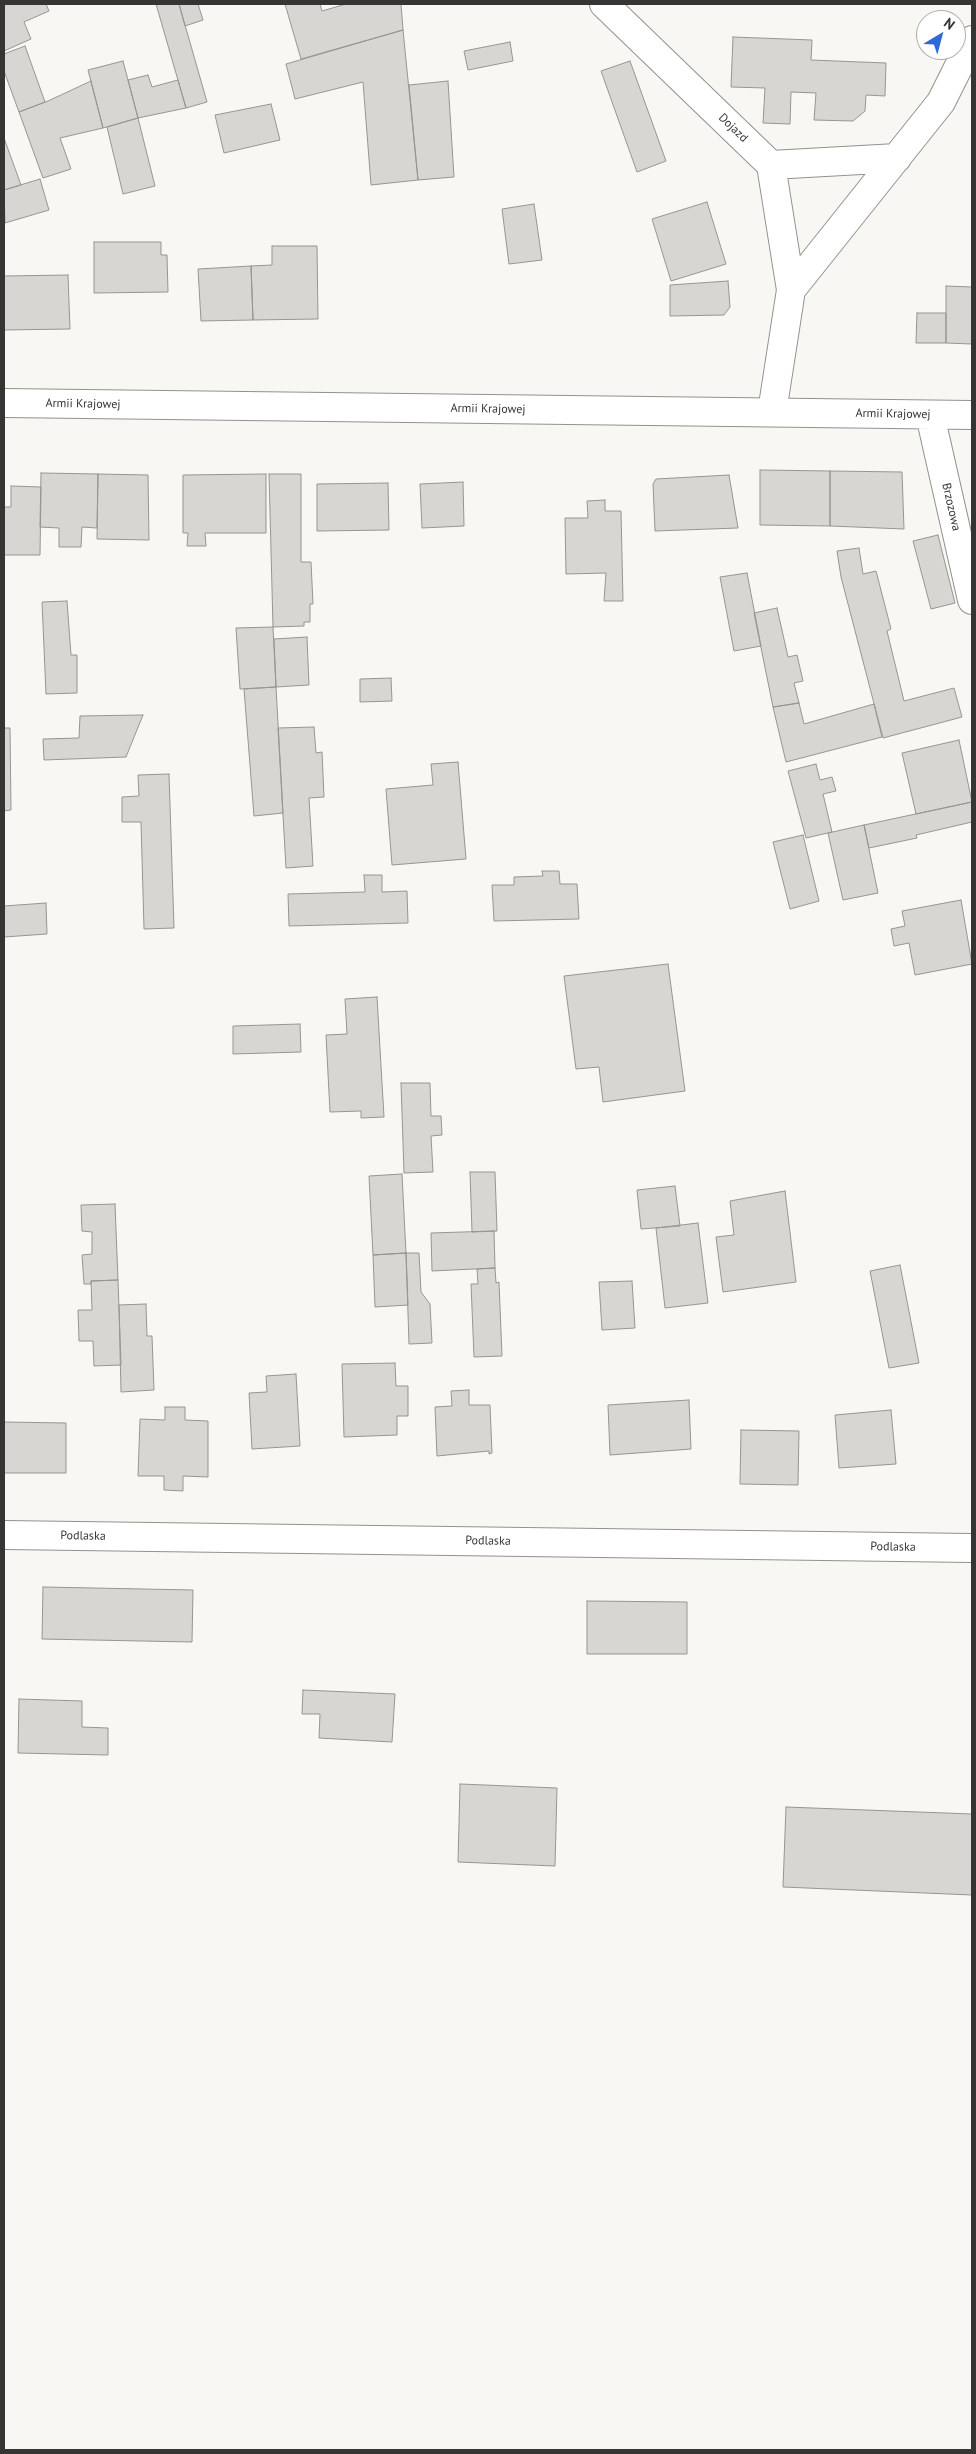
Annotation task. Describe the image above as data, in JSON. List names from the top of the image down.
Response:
{
  "streets": {
    "street": [
      "Dojazd",
      "Armii Krajowej",
      "Brzozowa",
      "Podlaska"
    ]
  },
  "crossings": [
    ["Armii Krajowej", "Brzozowa"]
  ],
  "north": "top right"
}
